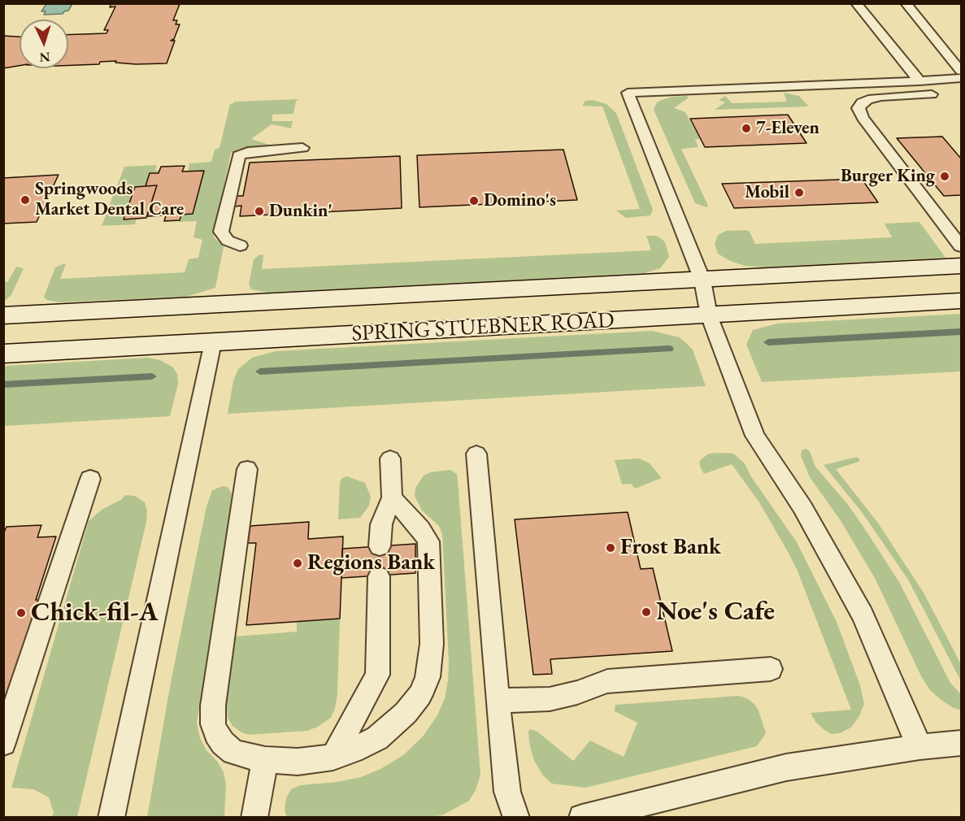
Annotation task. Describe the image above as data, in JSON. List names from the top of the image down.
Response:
{
  "streets": {
    "main road": ["SPRING STUEBNER ROAD"]
  },
  "places": [
    "7-Eleven",
    "Burger King",
    "Mobil",
    "Springwoods Market Dental Care",
    "Domino's",
    "Dunkin'",
    "Frost Bank",
    "Regions Bank",
    "Noe's Cafe",
    "Chick-fil-A"
  ],
  "north": "bottom"
}
